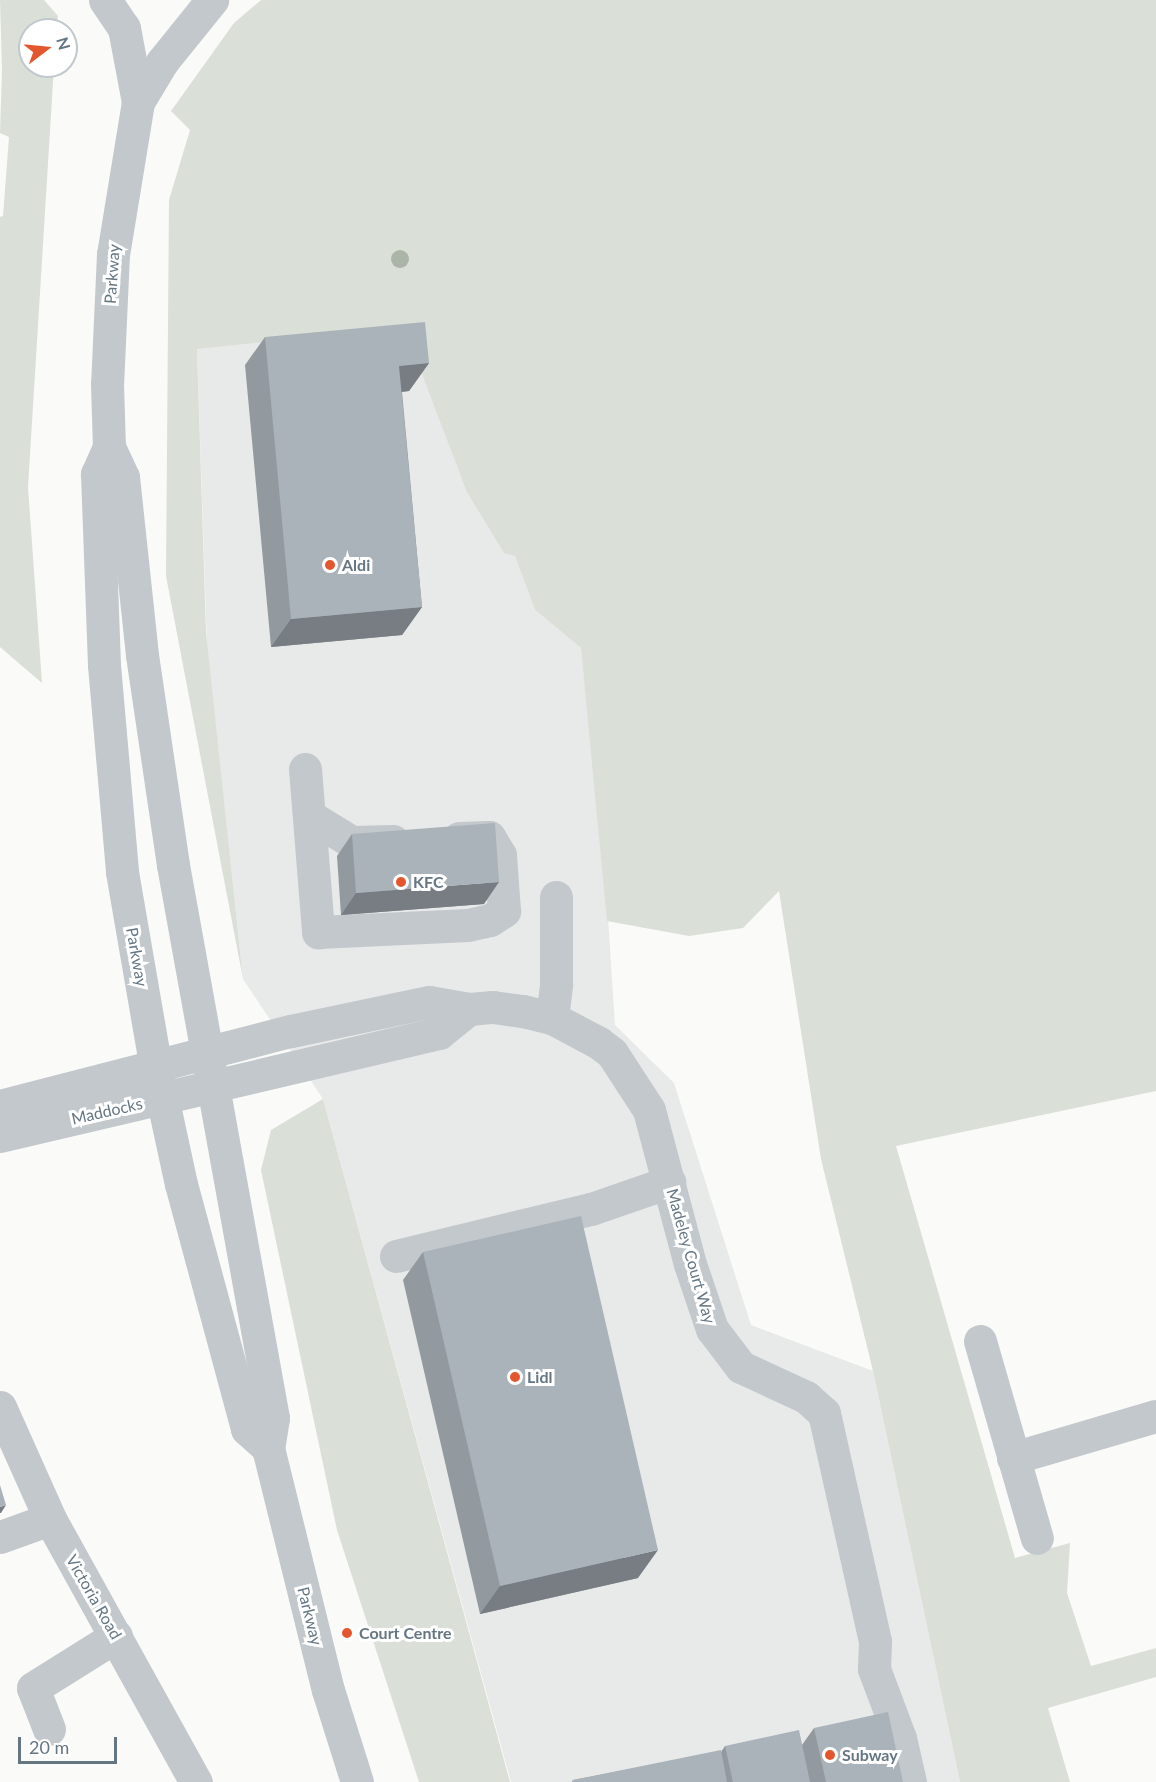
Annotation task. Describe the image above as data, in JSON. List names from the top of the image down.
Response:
{
  "streets": {
    "street": [
      "Parkway",
      "Maddocks",
      "Madeley Court Way",
      "Victoria Road"
    ]
  },
  "crossings": [
    ["Parkway", "Maddocks"],
    ["Parkway", "Madeley Court Way"],
    ["Maddocks", "Madeley Court Way"]
  ],
  "places": [
    "Aldi",
    "KFC",
    "Lidl",
    "Court Centre",
    "Subway"
  ],
  "scale_bar": "20 m",
  "north": "right"
}
